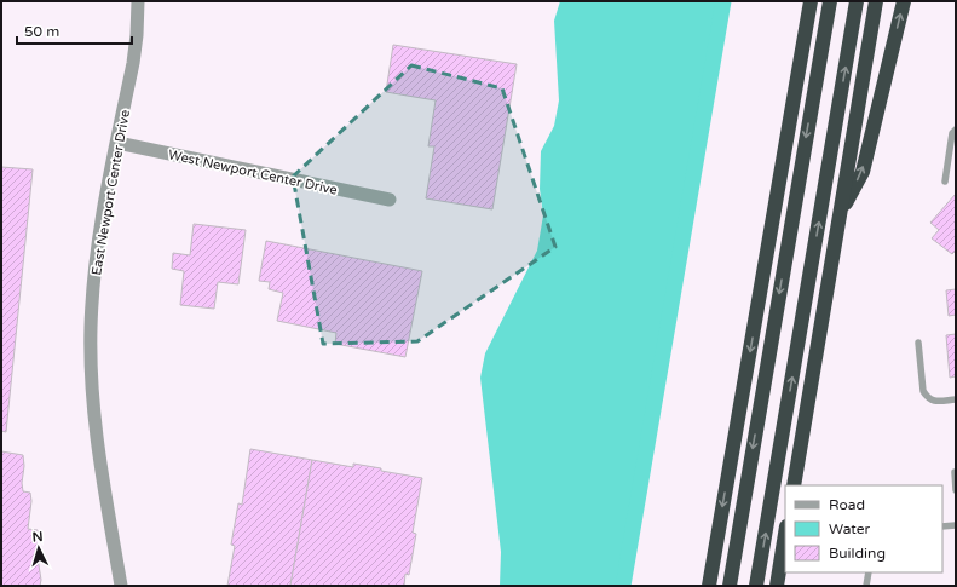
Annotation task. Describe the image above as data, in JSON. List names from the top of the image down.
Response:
{
  "streets": {
    "street": ["West Newport Center Drive", "East Newport Center Drive"]
  },
  "crossings": [
    ["West Newport Center Drive", "East Newport Center Drive"]
  ],
  "legend": ["Road", "Water", "Building"],
  "scale_bar": "50 m",
  "north": "top"
}
